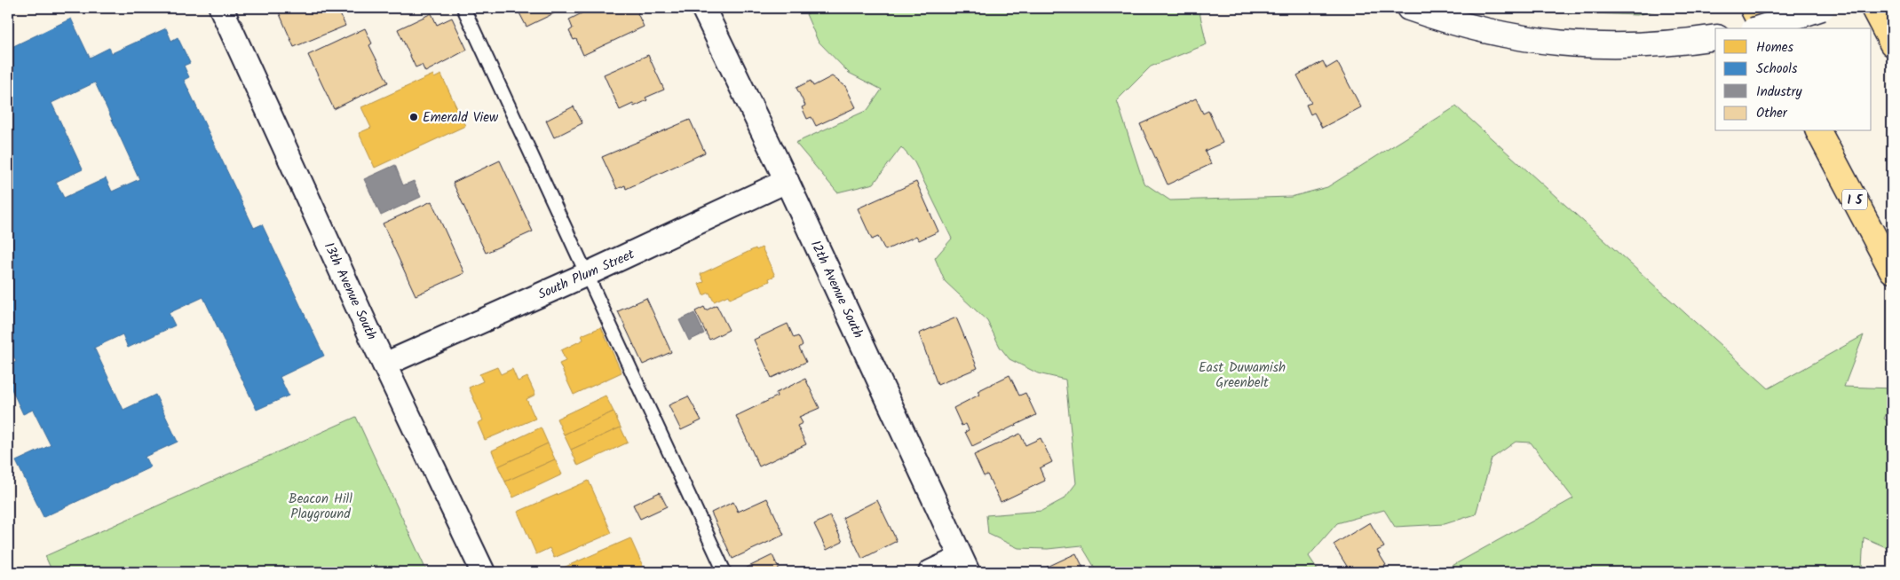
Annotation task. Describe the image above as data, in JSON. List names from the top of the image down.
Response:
{
  "streets": {
    "highway": ["I 5"],
    "street": ["South Plum Street", "12th Avenue South", "13th Avenue South"]
  },
  "crossings": [
    ["South Plum Street", "12th Avenue South"],
    ["South Plum Street", "13th Avenue South"]
  ],
  "parks": ["East Duwamish Greenbelt", "Beacon Hill Playground"],
  "places": ["Emerald View"],
  "legend": [
    "Homes",
    "Schools",
    "Industry",
    "Other"
  ]
}
